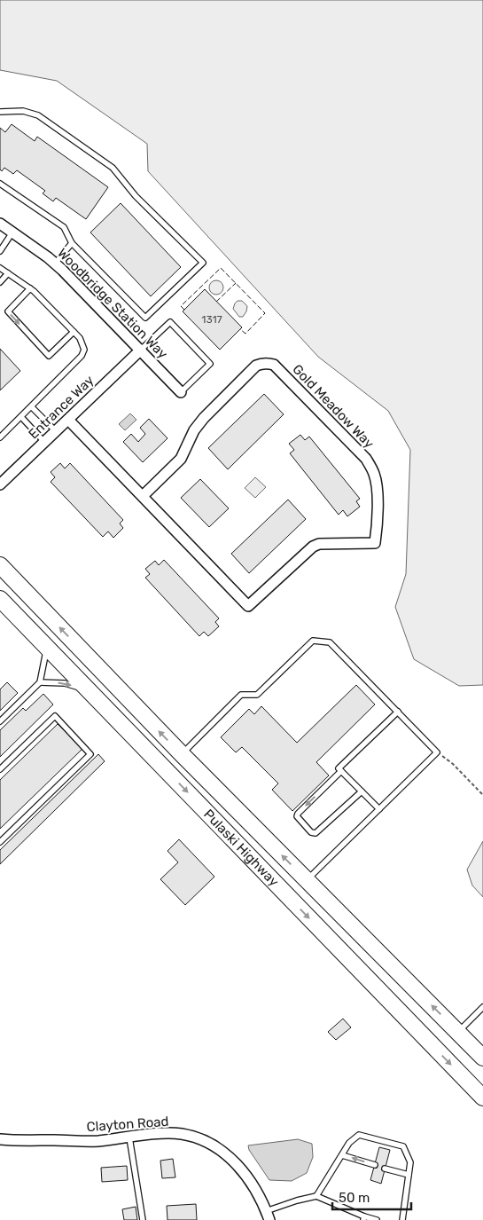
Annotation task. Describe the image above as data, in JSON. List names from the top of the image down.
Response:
{
  "streets": {
    "highway": ["Pulaski Highway"],
    "street": [
      "Woodbridge Station Way",
      "Gold Meadow Way",
      "Entrance Way",
      "Clayton Road"
    ]
  },
  "crossings": [
    ["Woodbridge Station Way", "Entrance Way"],
    ["Gold Meadow Way", "Entrance Way"]
  ],
  "house_numbers": ["1317"],
  "scale_bar": "50 m"
}
